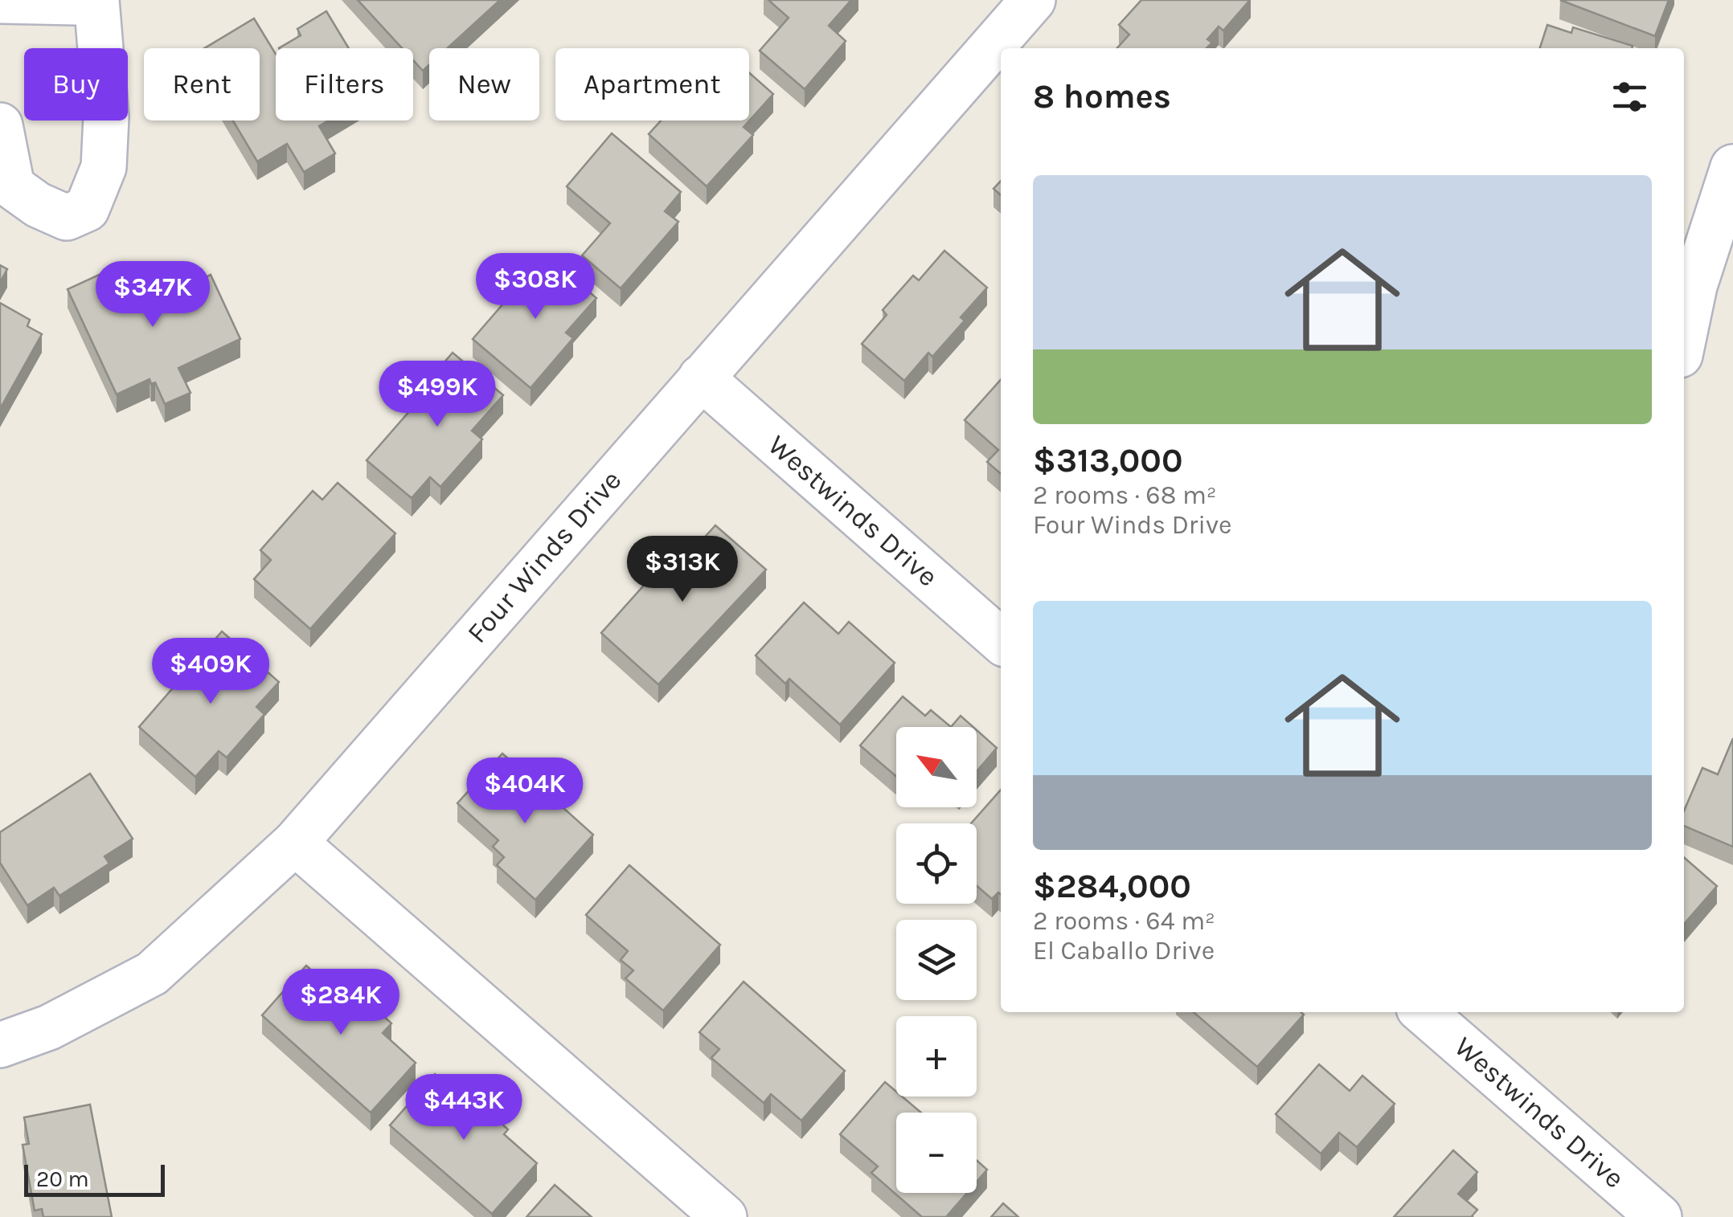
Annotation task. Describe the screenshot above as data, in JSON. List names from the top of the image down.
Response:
{
  "streets": {
    "street": ["Westwinds Drive", "Four Winds Drive"]
  },
  "crossings": [
    ["Westwinds Drive", "Four Winds Drive"]
  ],
  "scale_bar": "20 m",
  "north": "top left",
  "page": {
    "chip": [
      "Buy",
      "Rent",
      "Filters",
      "New",
      "Apartment"
    ],
    "heading": "8 homes",
    "list": [
      {
        "name": "$313,000",
        "note": "2 rooms · 68 m² · Four Winds Drive"
      },
      {
        "name": "$284,000",
        "note": "2 rooms · 64 m² · El Caballo Drive"
      }
    ],
    "price": [
      "$308K",
      "$347K",
      "$499K",
      "$313K",
      "$409K",
      "$404K",
      "$284K",
      "$443K"
    ],
    "map_buttons": ["+", "−"],
    "scale": "20 m"
  }
}
